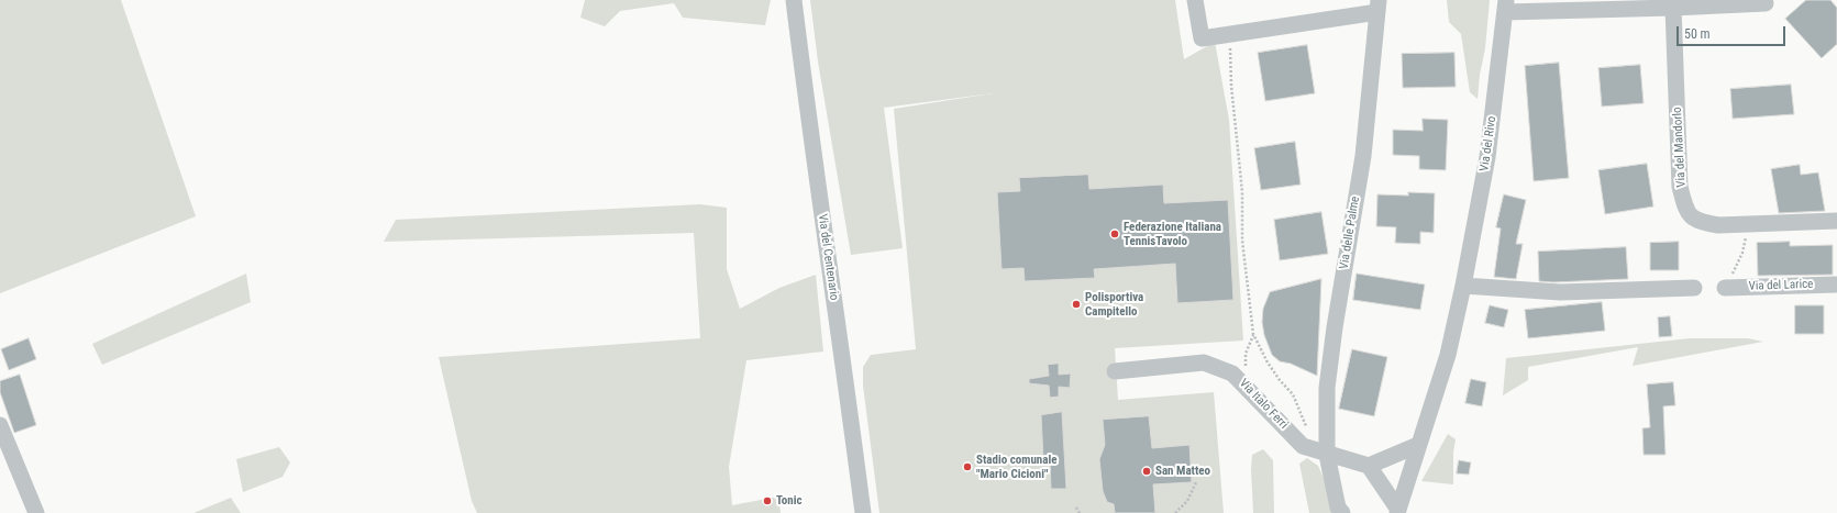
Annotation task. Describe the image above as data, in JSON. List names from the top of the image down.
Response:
{
  "streets": {
    "street": [
      "Via del Rivo",
      "Via del Mandorlo",
      "Via delle Palme",
      "Via del Centenario",
      "Via del Larice",
      "Via Italo Ferri"
    ]
  },
  "crossings": [
    ["Via delle Palme", "Via Italo Ferri"]
  ],
  "places": [
    "Federazione Italiana TennisTavolo",
    "Polisportiva Campitello",
    "Stadio comunale \"Mario Cicioni\"",
    "San Matteo",
    "Tonic"
  ],
  "scale_bar": "50 m"
}
